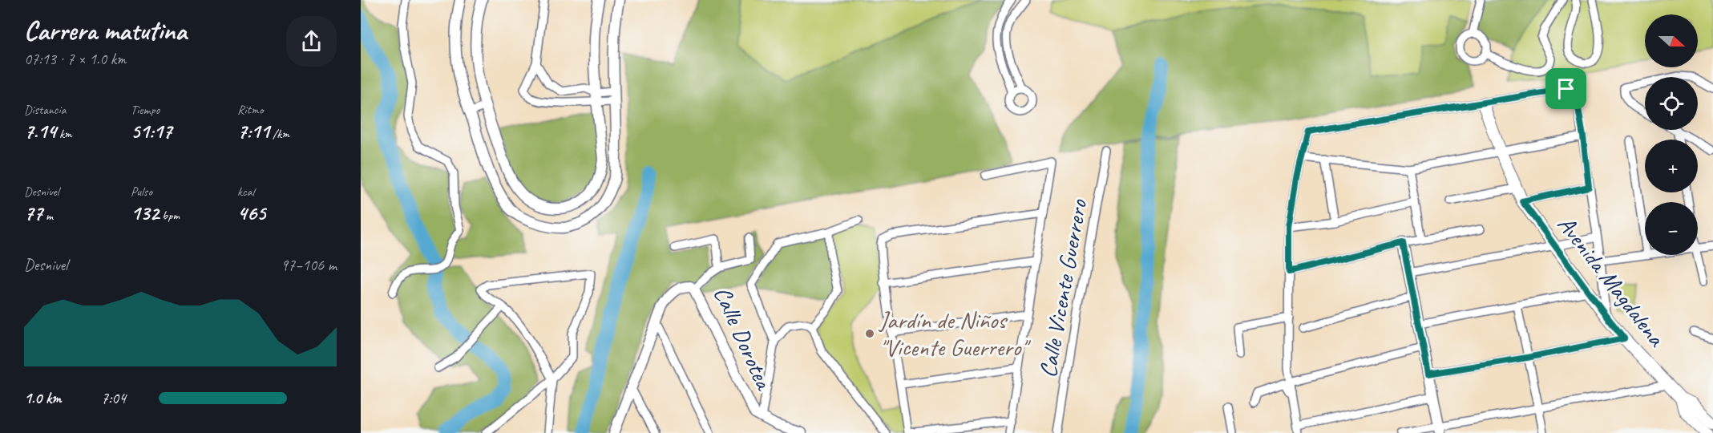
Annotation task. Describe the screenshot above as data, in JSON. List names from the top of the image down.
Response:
{
  "streets": {
    "main road": ["Avenida Magdalena"],
    "street": ["Calle Vicente Guerrero", "Calle Dorotea"]
  },
  "places": ["Jardín de Niños \"Vicente Guerrero\""],
  "north": "right",
  "page": {
    "heading": ["Carrera matutina", "07:13 · 7 × 1.0 km"],
    "map_buttons": ["+", "−"],
    "stats": [
      ["Distancia", "7.14 km"],
      ["Tiempo", "51:17"],
      ["Ritmo", "7:11 /km"],
      ["Desnivel", "77 m"],
      ["Pulso", "132 bpm"],
      ["kcal", "465"]
    ],
    "chart": ["Desnivel", "97–106 m"],
    "list": [
      {
        "name": "1.0 km",
        "note": "7:04"
      }
    ]
  }
}
